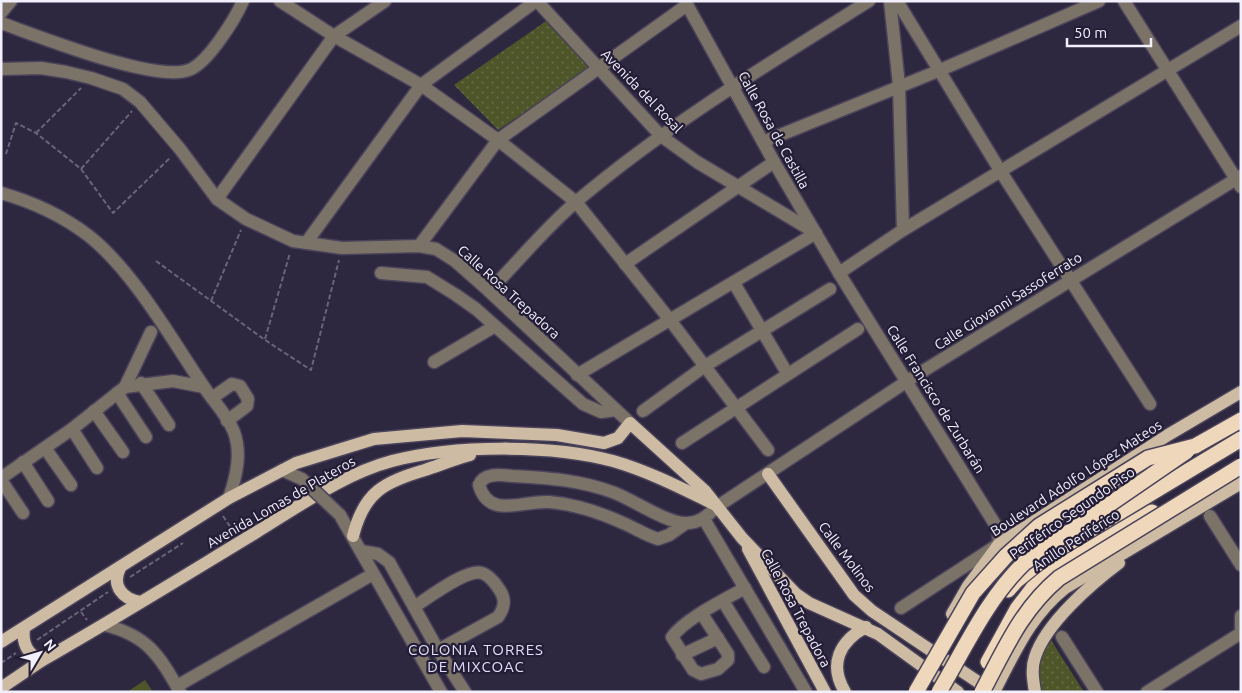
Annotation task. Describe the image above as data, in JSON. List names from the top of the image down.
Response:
{
  "streets": {
    "highway": ["Periférico Segundo Piso", "Anillo Periférico"],
    "main road": [
      "Calle Rosa Trepadora",
      "Boulevard Adolfo López Mateos",
      "Avenida Lomas de Plateros",
      "Calle Molinos"
    ],
    "street": [
      "Avenida del Rosal",
      "Calle Rosa de Castilla",
      "Calle Giovanni Sassoferrato",
      "Calle Francisco de Zurbarán"
    ]
  },
  "crossings": [
    ["Avenida del Rosal", "Calle Rosa de Castilla"],
    ["Calle Rosa de Castilla", "Calle Francisco de Zurbarán"],
    ["Calle Rosa Trepadora", "Calle Giovanni Sassoferrato"],
    ["Calle Rosa Trepadora", "Avenida Lomas de Plateros"],
    ["Calle Giovanni Sassoferrato", "Calle Francisco de Zurbarán"],
    ["Calle Giovanni Sassoferrato", "Avenida Lomas de Plateros"],
    ["Calle Giovanni Sassoferrato", "Calle Molinos"],
    ["Calle Francisco de Zurbarán", "Boulevard Adolfo López Mateos"]
  ],
  "districts": ["COLONIA TORRES DE MIXCOAC"],
  "scale_bar": "50 m",
  "north": "top right"
}
